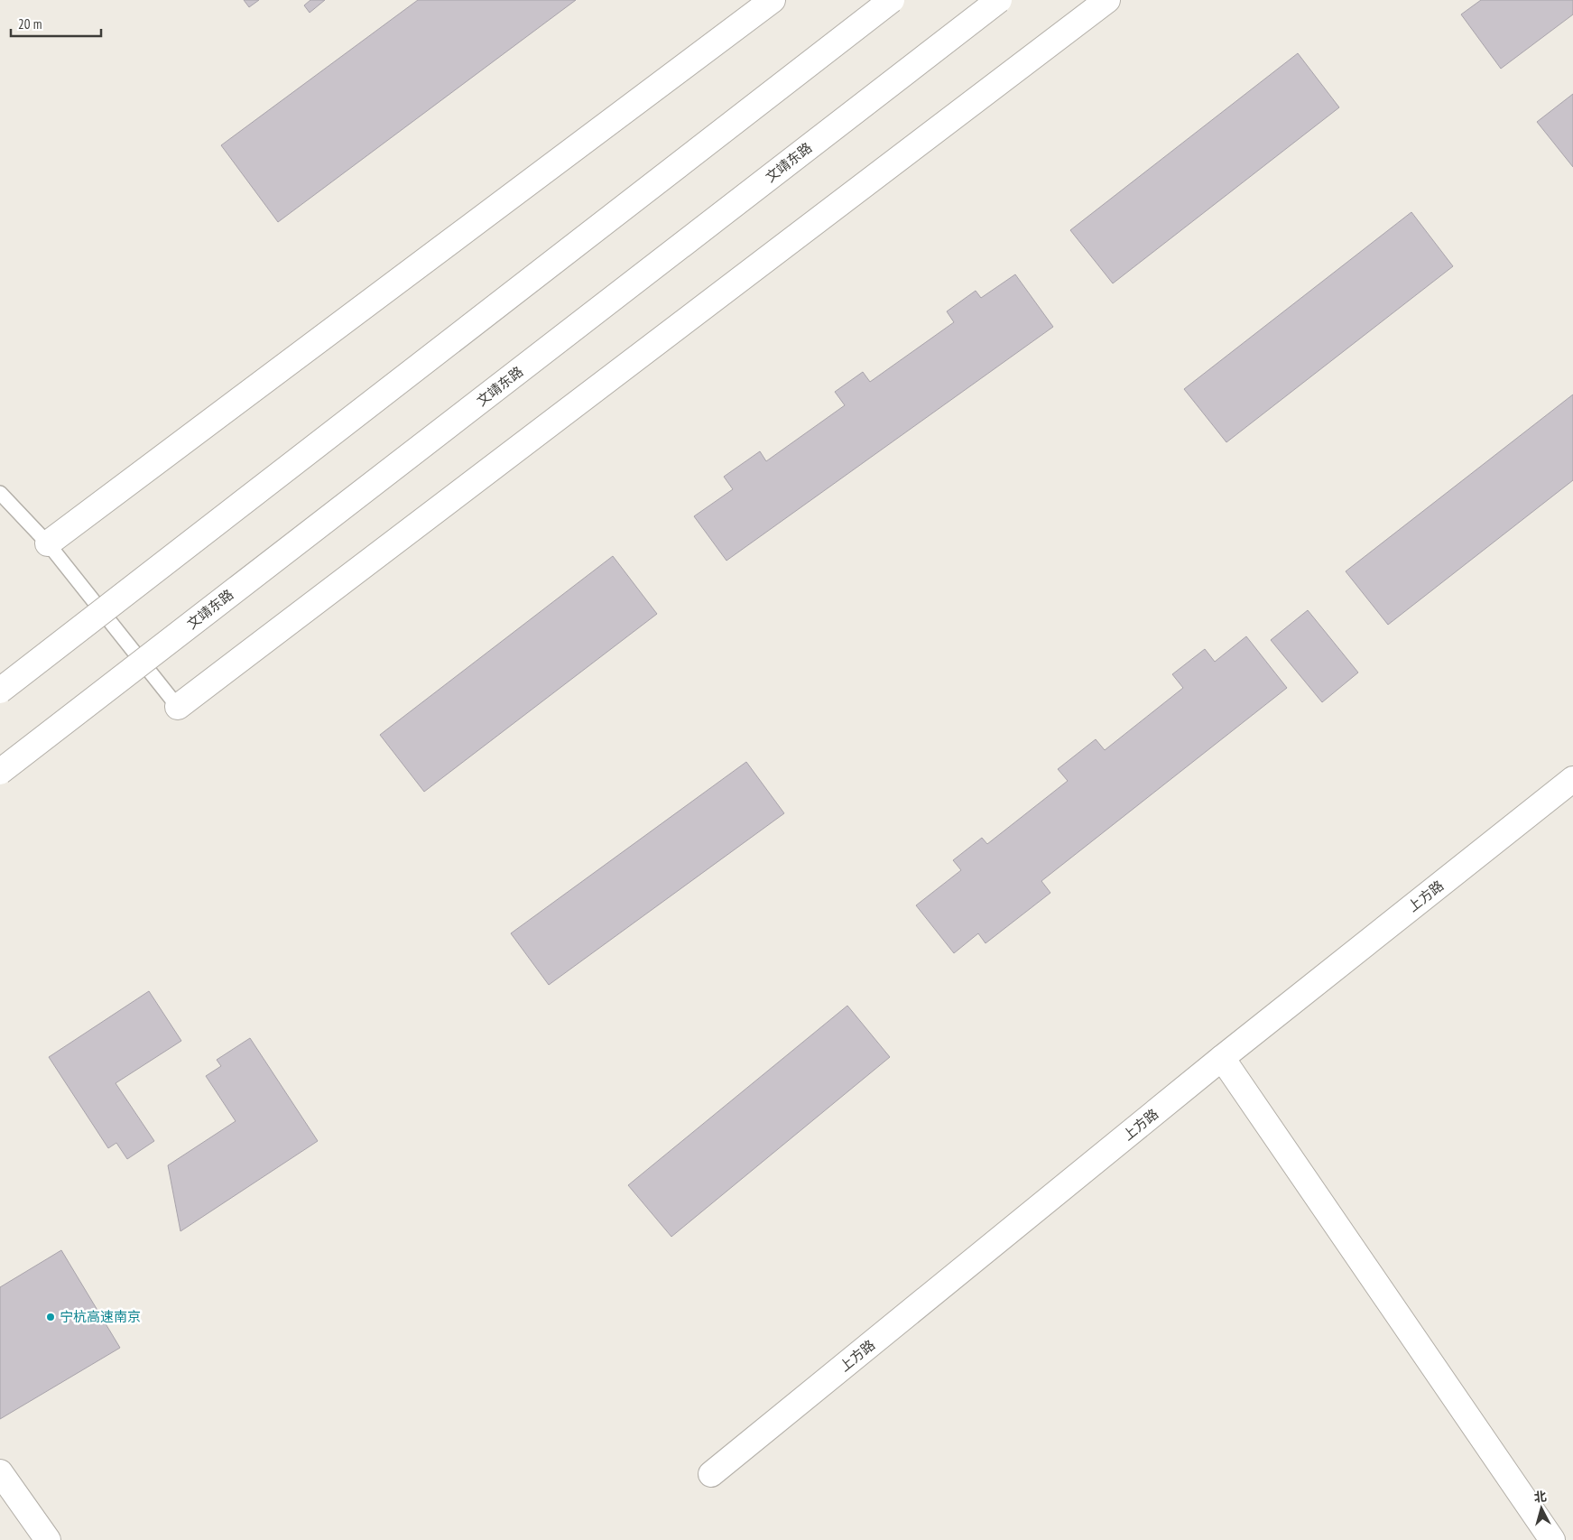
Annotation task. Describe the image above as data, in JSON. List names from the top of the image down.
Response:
{
  "streets": {
    "main road": ["文靖东路", "上方路"]
  },
  "places": ["宁杭高速南京"],
  "scale_bar": "20 m",
  "north": "top"
}
